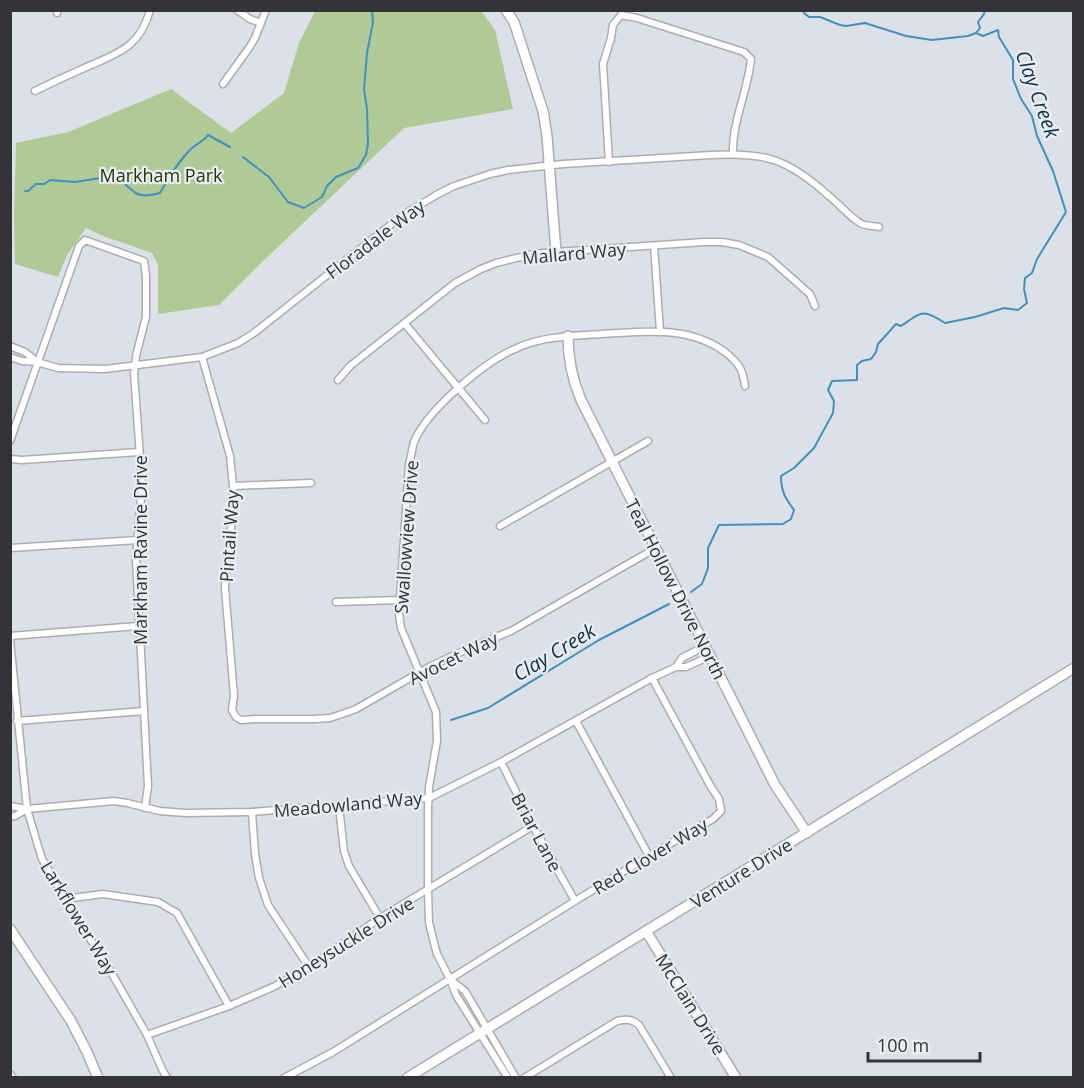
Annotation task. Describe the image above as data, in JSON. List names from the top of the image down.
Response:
{
  "streets": {
    "street": [
      "Floradale Way",
      "Mallard Way",
      "Pintail Way",
      "Swallowview Drive",
      "Markham Ravine Drive",
      "Teal Hollow Drive North",
      "Avocet Way",
      "Meadowland Way",
      "Briar Lane",
      "Red Clover Way",
      "Venture Drive",
      "Larkflower Way",
      "Honeysuckle Drive",
      "McClain Drive"
    ]
  },
  "crossings": [
    ["Floradale Way", "Pintail Way"],
    ["Floradale Way", "Markham Ravine Drive"],
    ["Pintail Way", "Avocet Way"],
    ["Swallowview Drive", "Teal Hollow Drive North"],
    ["Swallowview Drive", "Avocet Way"],
    ["Swallowview Drive", "Meadowland Way"],
    ["Swallowview Drive", "Red Clover Way"],
    ["Swallowview Drive", "Venture Drive"],
    ["Swallowview Drive", "Honeysuckle Drive"],
    ["Markham Ravine Drive", "Meadowland Way"],
    ["Teal Hollow Drive North", "Avocet Way"],
    ["Teal Hollow Drive North", "Meadowland Way"],
    ["Teal Hollow Drive North", "Venture Drive"],
    ["Meadowland Way", "Briar Lane"],
    ["Meadowland Way", "Red Clover Way"],
    ["Meadowland Way", "Larkflower Way"],
    ["Briar Lane", "Red Clover Way"],
    ["Briar Lane", "Honeysuckle Drive"],
    ["Venture Drive", "McClain Drive"],
    ["Larkflower Way", "Honeysuckle Drive"]
  ],
  "water": ["Clay Creek"],
  "parks": ["Markham Park"],
  "scale_bar": "100 m"
}
